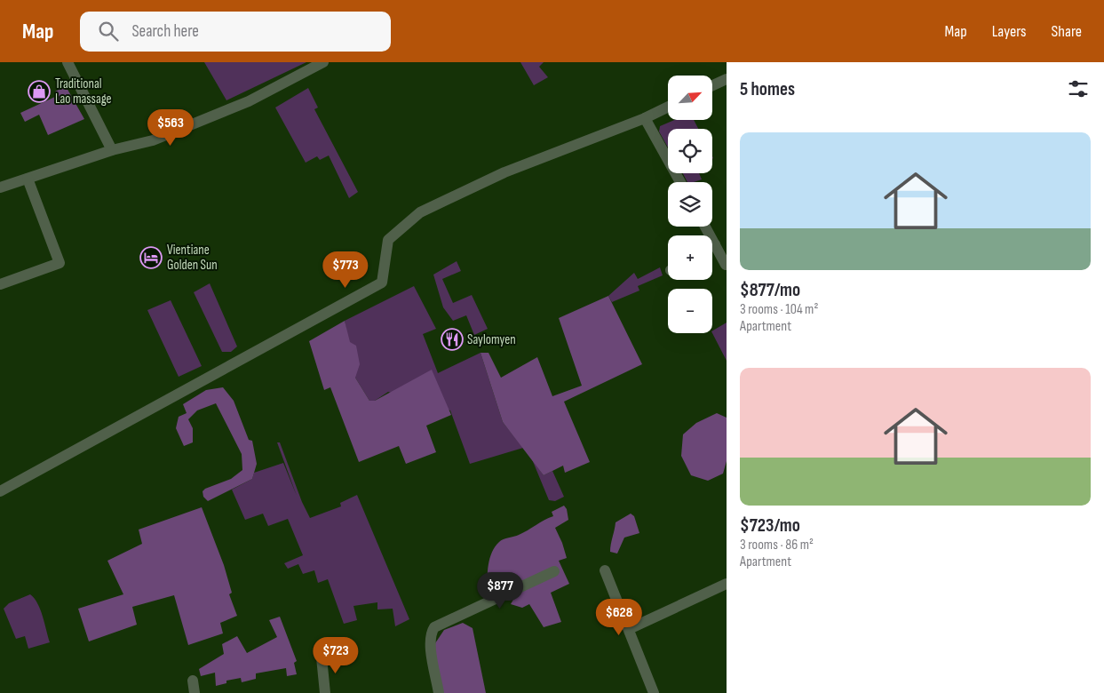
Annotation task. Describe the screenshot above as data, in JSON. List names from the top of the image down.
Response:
{
  "places": {
    "shop": ["Traditional Lao massage"],
    "hotel": ["Vientiane Golden Sun"],
    "restaurant": ["Saylomyen"]
  },
  "north": "top right",
  "page": {
    "header": "Map",
    "search": "Search here",
    "nav": ["Map", "Layers", "Share"],
    "heading": "5 homes",
    "map_buttons": ["+", "−"],
    "price": [
      "$563",
      "$773",
      "$877",
      "$628",
      "$723"
    ],
    "list": [
      {
        "name": "$877/mo",
        "note": "3 rooms · 104 m² · Apartment"
      },
      {
        "name": "$723/mo",
        "note": "3 rooms · 86 m² · Apartment"
      }
    ]
  }
}
